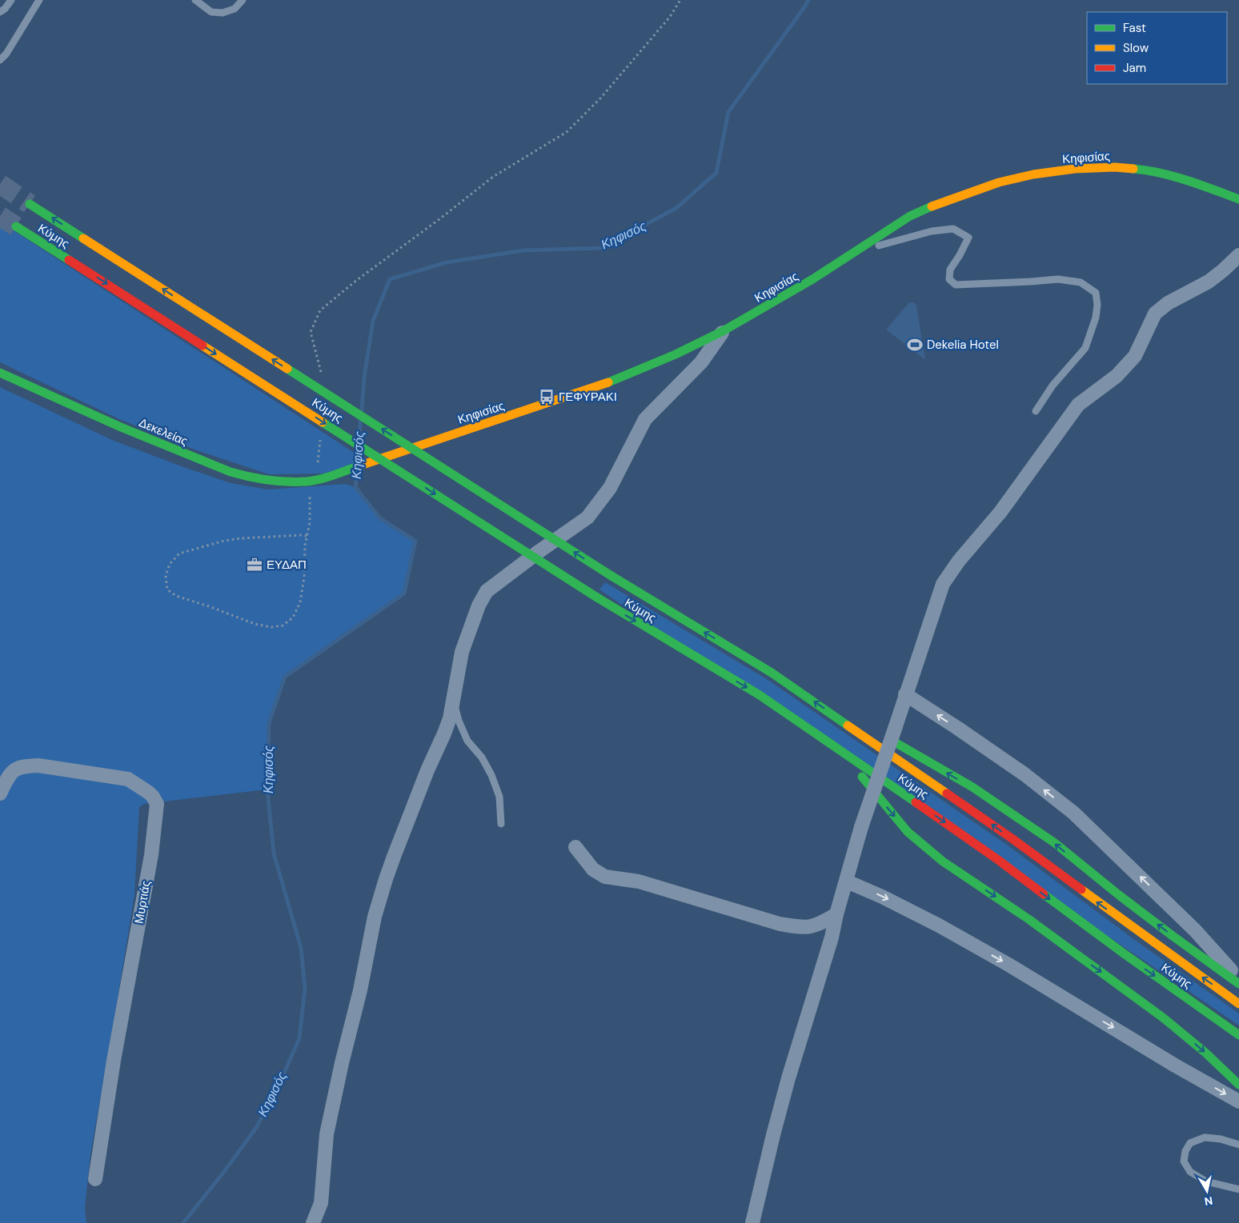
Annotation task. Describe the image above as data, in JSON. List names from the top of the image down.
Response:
{
  "streets": {
    "main road": ["Κηφισίας", "Κύμης", "Δεκελείας"],
    "street": ["Μυρτιάς"]
  },
  "crossings": [
    ["Κηφισίας", "Δεκελείας"]
  ],
  "water": ["Κηφισός"],
  "places": {
    "sports": ["Dekelia Hotel"],
    "bus stop": ["ΓΕΦΥΡΑΚΙ"],
    "office": ["ΕΥΔΑΠ"]
  },
  "legend": ["Fast", "Slow", "Jam"],
  "north": "bottom"
}
